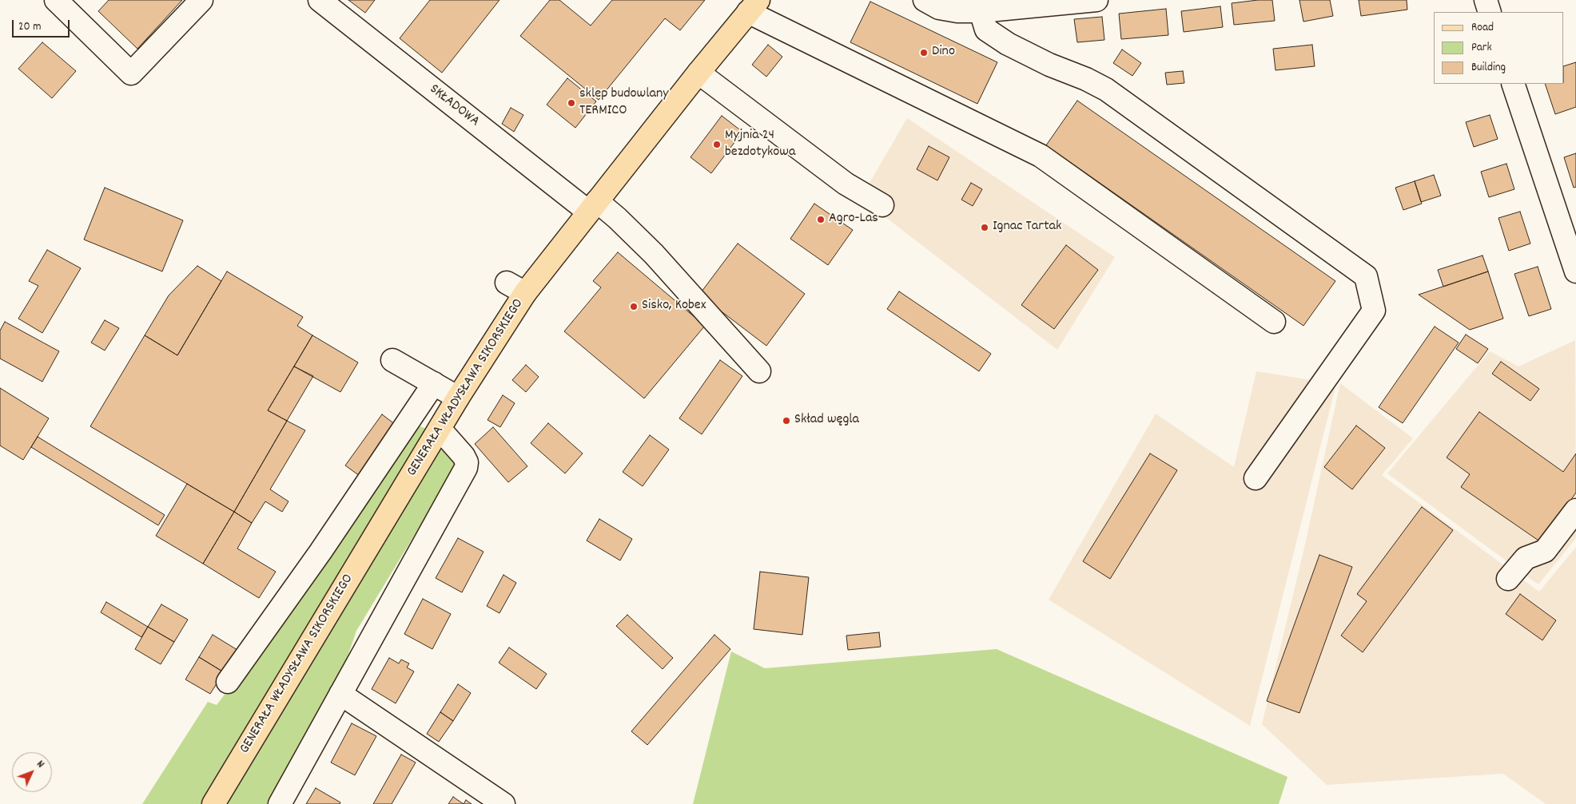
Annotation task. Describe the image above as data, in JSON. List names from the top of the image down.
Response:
{
  "streets": {
    "main road": ["GENERAŁA WŁADYSŁAWA SIKORSKIEGO"],
    "street": ["SKŁADOWA"]
  },
  "crossings": [
    ["SKŁADOWA", "GENERAŁA WŁADYSŁAWA SIKORSKIEGO"]
  ],
  "places": [
    "Dino",
    "sklep budowlany TERMICO",
    "Myjnia 24 bezdotykowa",
    "Agro-Las",
    "Ignac Tartak",
    "Sisko, Kobex",
    "Skład węgla"
  ],
  "legend": ["Road", "Park", "Building"],
  "scale_bar": "20 m",
  "north": "top right"
}
